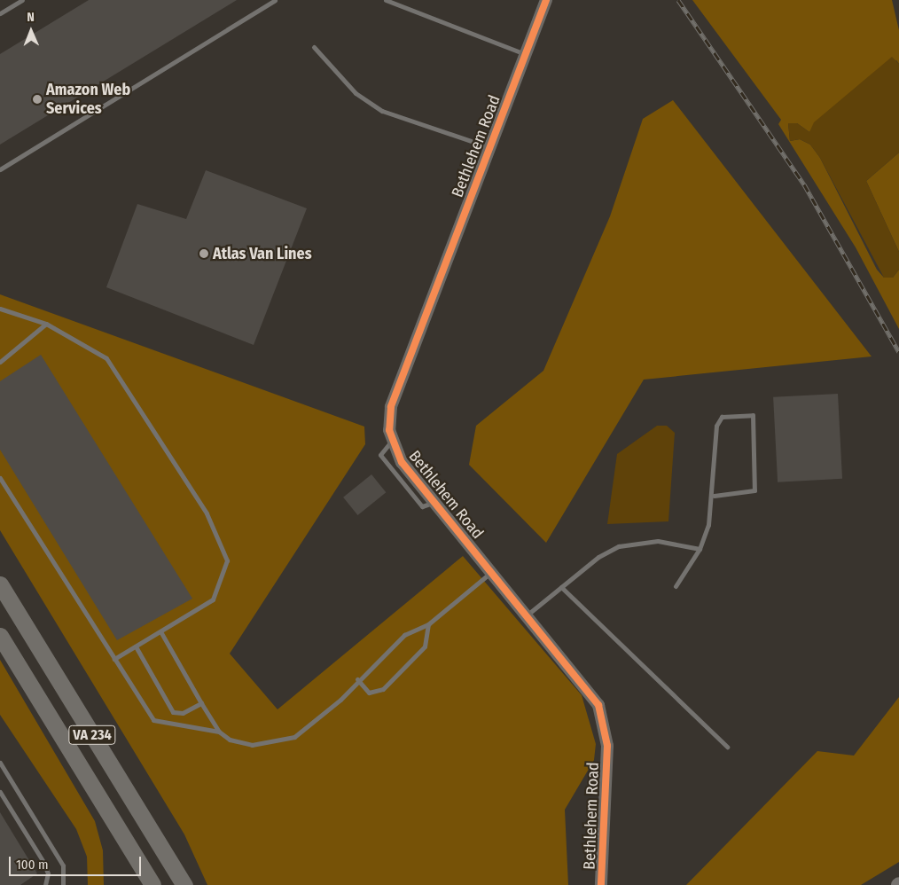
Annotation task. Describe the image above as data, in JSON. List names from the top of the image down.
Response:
{
  "streets": {
    "highway": ["VA 234"],
    "street": ["Bethlehem Road"]
  },
  "places": ["Amazon Web Services", "Atlas Van Lines"],
  "scale_bar": "100 m",
  "north": "top"
}
